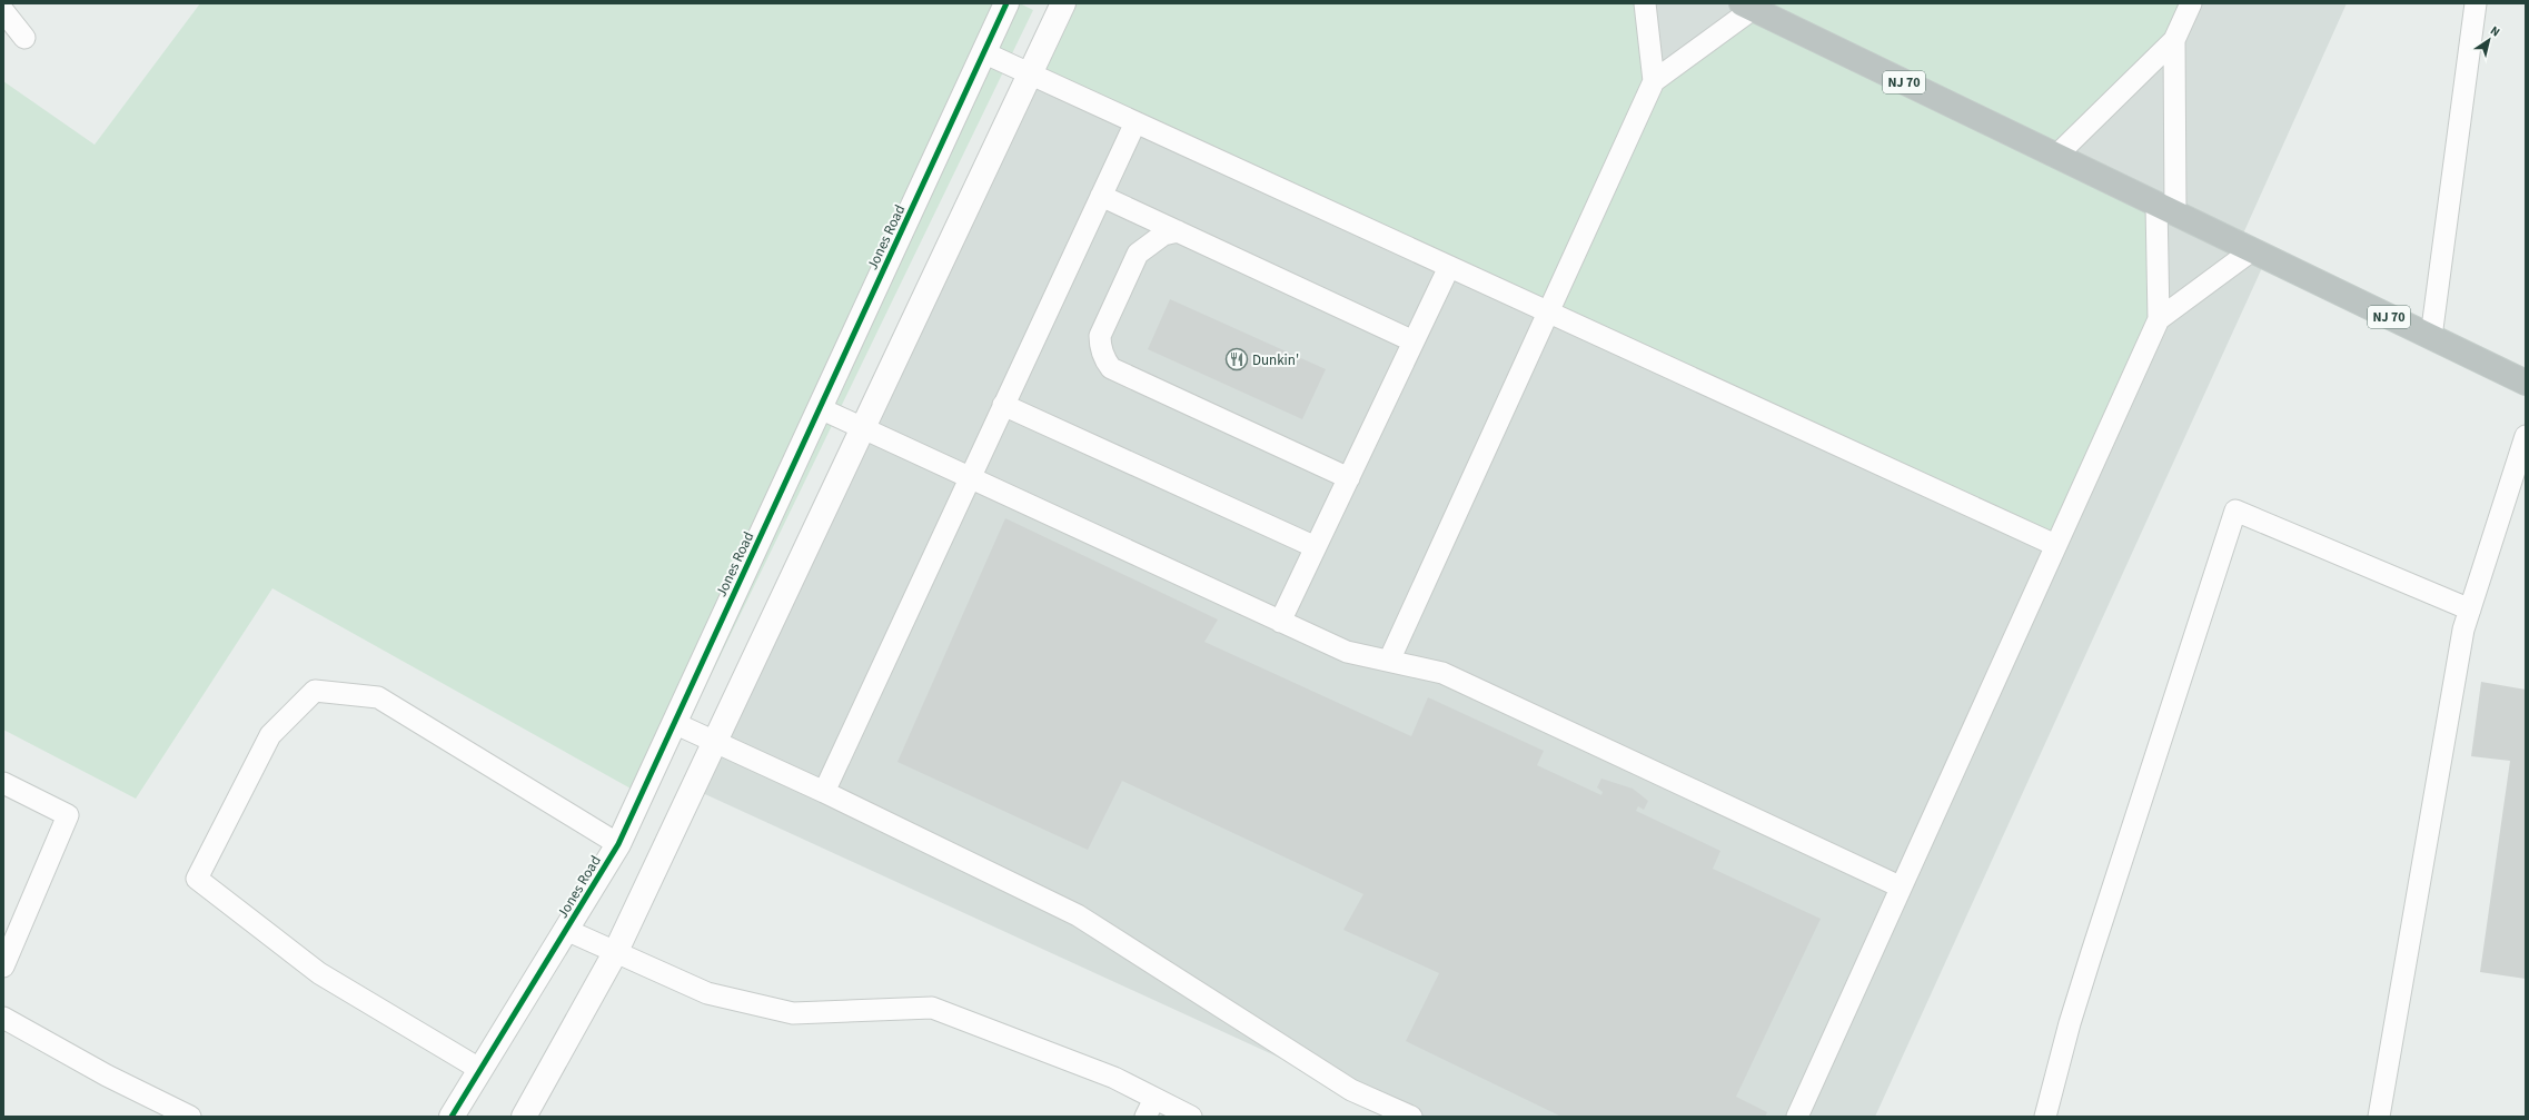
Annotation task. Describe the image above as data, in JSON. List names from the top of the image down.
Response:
{
  "streets": {
    "highway": ["NJ 70"],
    "street": ["Jones Road"]
  },
  "places": {
    "restaurant": ["Dunkin'"]
  },
  "north": "top right"
}
